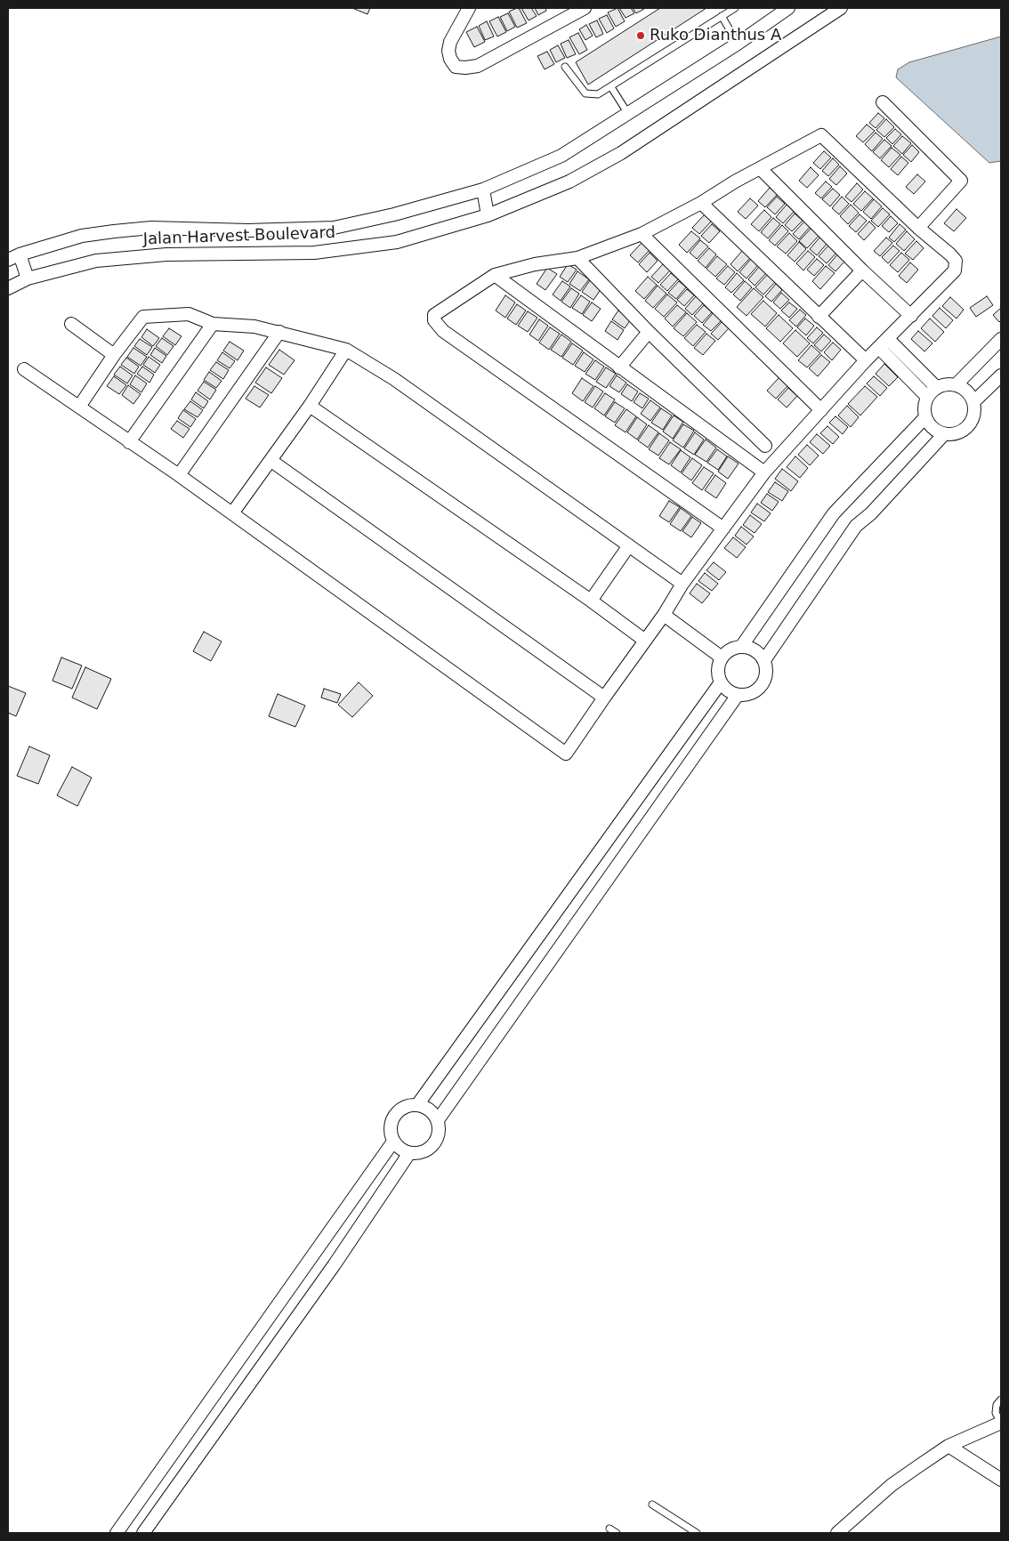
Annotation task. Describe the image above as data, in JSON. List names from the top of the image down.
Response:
{
  "streets": {
    "street": ["Jalan Harvest Boulevard"]
  },
  "places": ["Ruko Dianthus A"]
}
